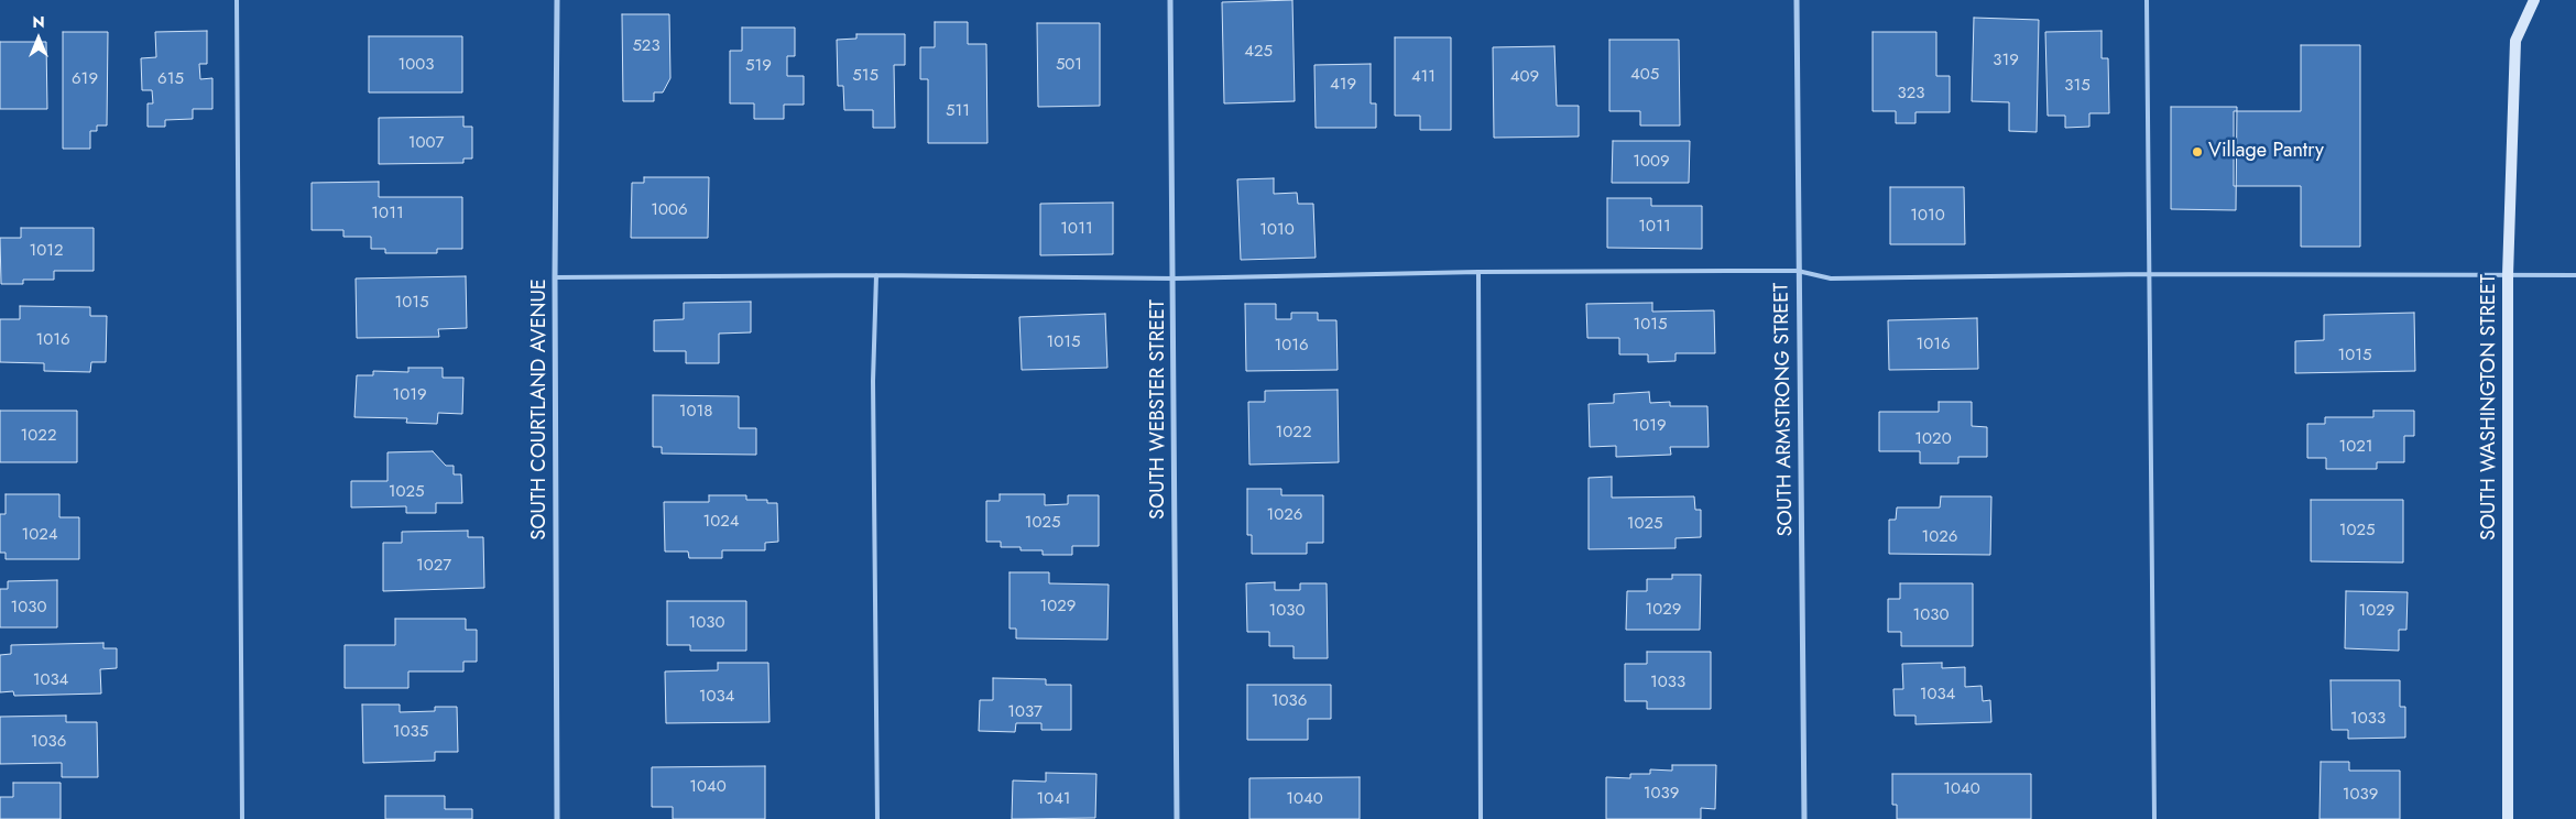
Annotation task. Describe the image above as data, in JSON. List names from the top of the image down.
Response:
{
  "streets": {
    "main road": ["SOUTH WASHINGTON STREET"],
    "street": ["SOUTH COURTLAND AVENUE", "SOUTH WEBSTER STREET", "SOUTH ARMSTRONG STREET"]
  },
  "places": ["Village Pantry"],
  "house_numbers": [
    "523",
    "425",
    "319",
    "1003",
    "501",
    "519",
    "405",
    "515",
    "411",
    "409",
    "619",
    "615",
    "419",
    "315",
    "323",
    "511",
    "1007",
    "1009",
    "1006",
    "1011",
    "1010",
    "1011",
    "1011",
    "1010",
    "1012",
    "1015",
    "1015",
    "1016",
    "1015",
    "1016",
    "1016",
    "1015",
    "1019",
    "1018",
    "1019",
    "1022",
    "1022",
    "1020",
    "1021",
    "1025",
    "1026",
    "1024",
    "1025",
    "1025",
    "1025",
    "1024",
    "1026",
    "1027",
    "1029",
    "1030",
    "1029",
    "1030",
    "1029",
    "1030",
    "1030",
    "1034",
    "1033",
    "1034",
    "1034",
    "1036",
    "1037",
    "1033",
    "1035",
    "1036",
    "1040",
    "1040",
    "1039",
    "1039",
    "1041",
    "1040"
  ],
  "north": "top"
}
